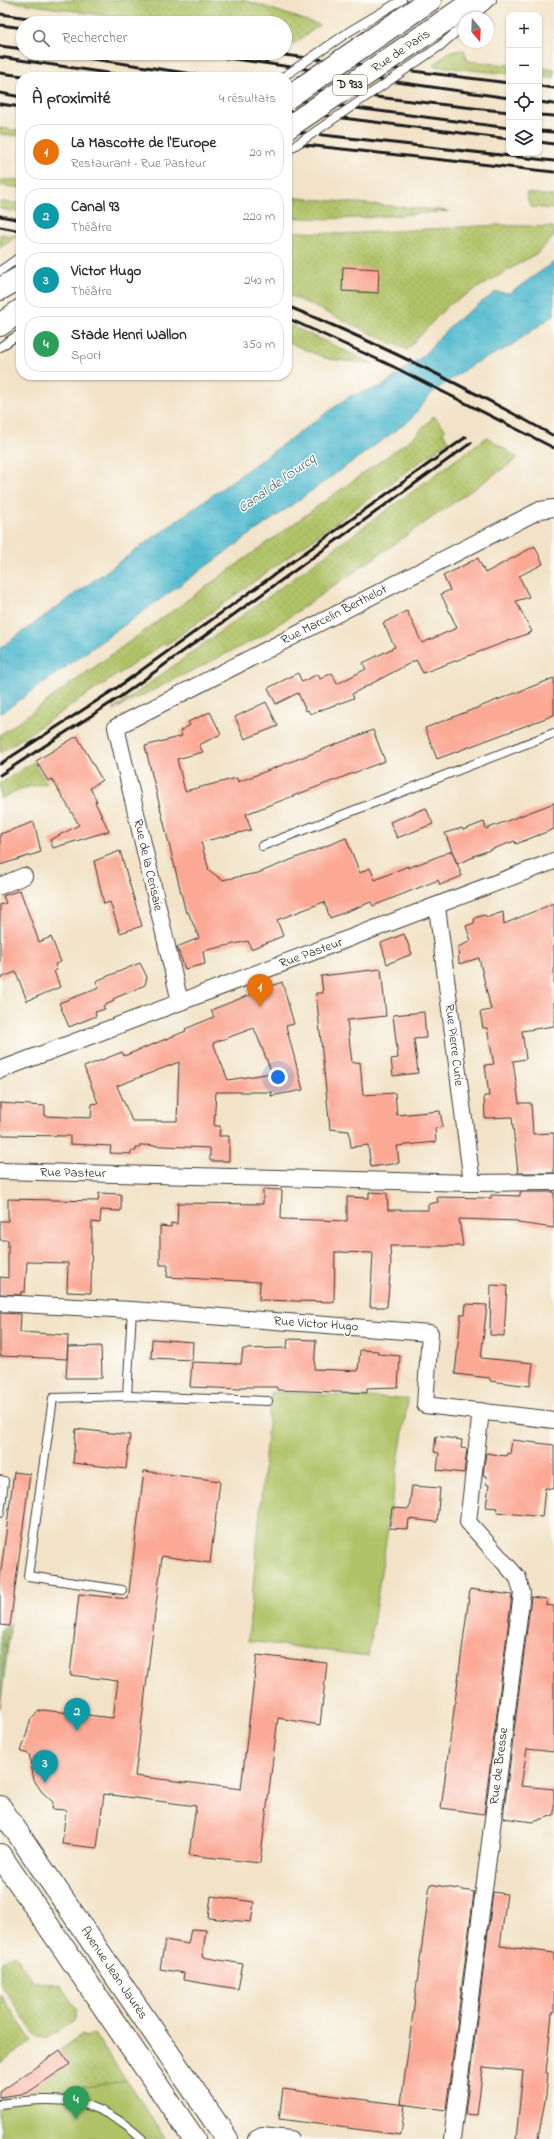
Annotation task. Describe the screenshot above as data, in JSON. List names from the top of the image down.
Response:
{
  "streets": {
    "main road": ["Rue de Paris", "D 933", "Avenue Jean Jaurès"],
    "street": [
      "Rue Marcelin Berthelot",
      "Rue de la Cerisaie",
      "Rue Pasteur",
      "Rue Pierre Curie",
      "Rue Victor Hugo",
      "Rue de Bresse"
    ]
  },
  "crossings": [
    ["Rue Marcelin Berthelot", "Rue de la Cerisaie"],
    ["Rue de la Cerisaie", "Rue Pasteur"],
    ["Rue Pasteur", "Rue Pierre Curie"],
    ["Rue Victor Hugo", "Rue de Bresse"]
  ],
  "water": ["Canal de l'Ourcq"],
  "north": "bottom",
  "page": {
    "map_buttons": ["+", "−"],
    "search": "Rechercher",
    "heading": ["À proximité", "4 résultats"],
    "list": [
      {
        "mark": "1",
        "name": "La Mascotte de l'Europe",
        "note": "Restaurant · Rue Pasteur",
        "value": "20 m"
      },
      {
        "mark": "2",
        "name": "Canal 93",
        "note": "Théâtre",
        "value": "220 m"
      },
      {
        "mark": "3",
        "name": "Victor Hugo",
        "note": "Théâtre",
        "value": "240 m"
      },
      {
        "mark": "4",
        "name": "Stade Henri Wallon",
        "note": "Sport",
        "value": "350 m"
      }
    ],
    "pins": [
      "1",
      "2",
      "3",
      "4"
    ]
  }
}
